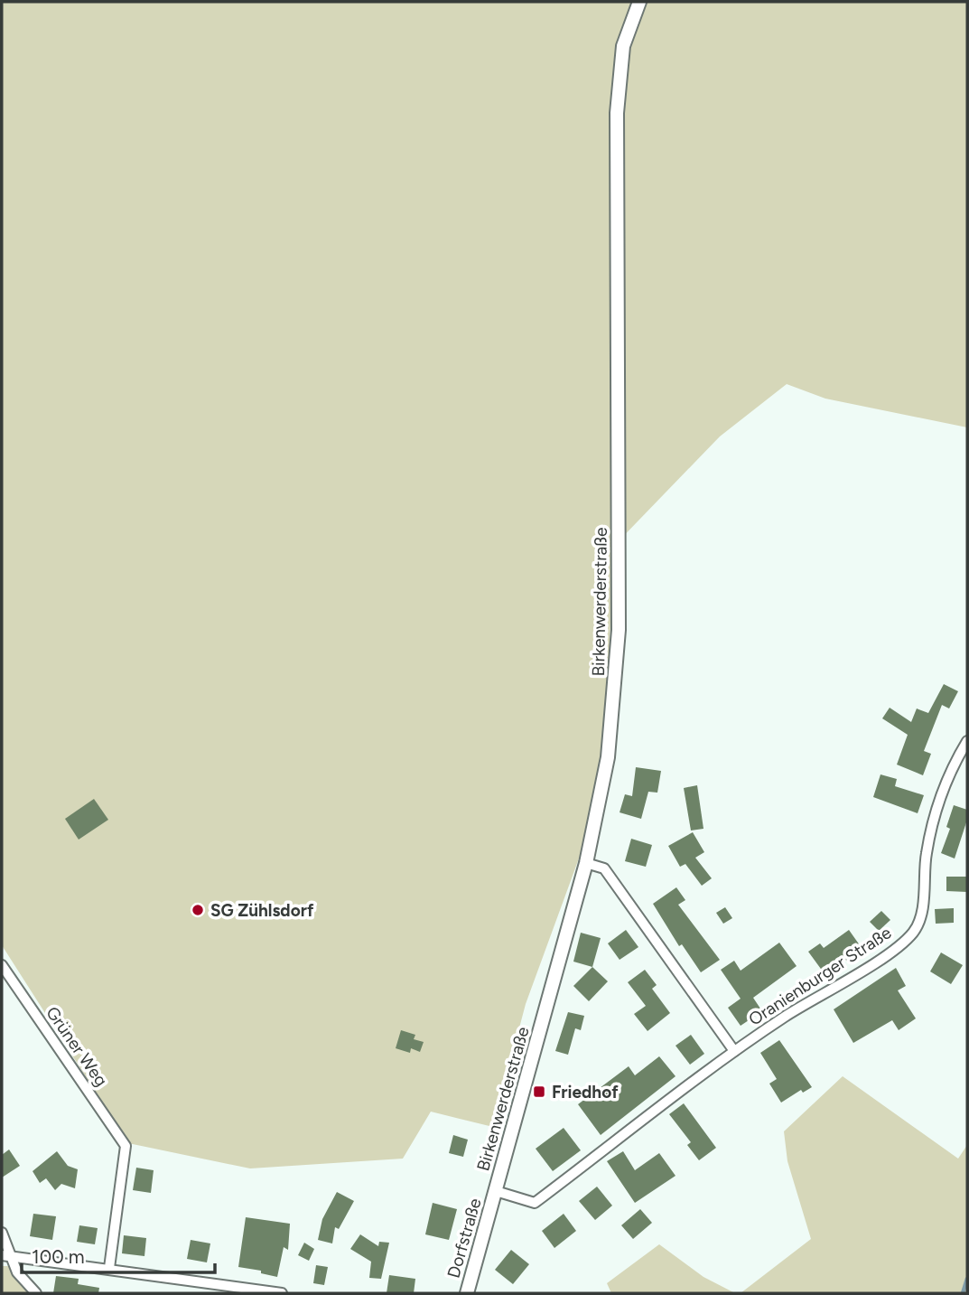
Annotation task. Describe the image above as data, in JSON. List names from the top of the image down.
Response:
{
  "streets": {
    "street": [
      "Birkenwerderstraße",
      "Oranienburger Straße",
      "Grüner Weg",
      "Dorfstraße"
    ]
  },
  "crossings": [
    ["Birkenwerderstraße", "Oranienburger Straße"],
    ["Birkenwerderstraße", "Dorfstraße"],
    ["Oranienburger Straße", "Dorfstraße"]
  ],
  "places": {
    "other": ["SG Zühlsdorf"],
    "transit": ["Friedhof"]
  },
  "scale_bar": "100 m"
}
